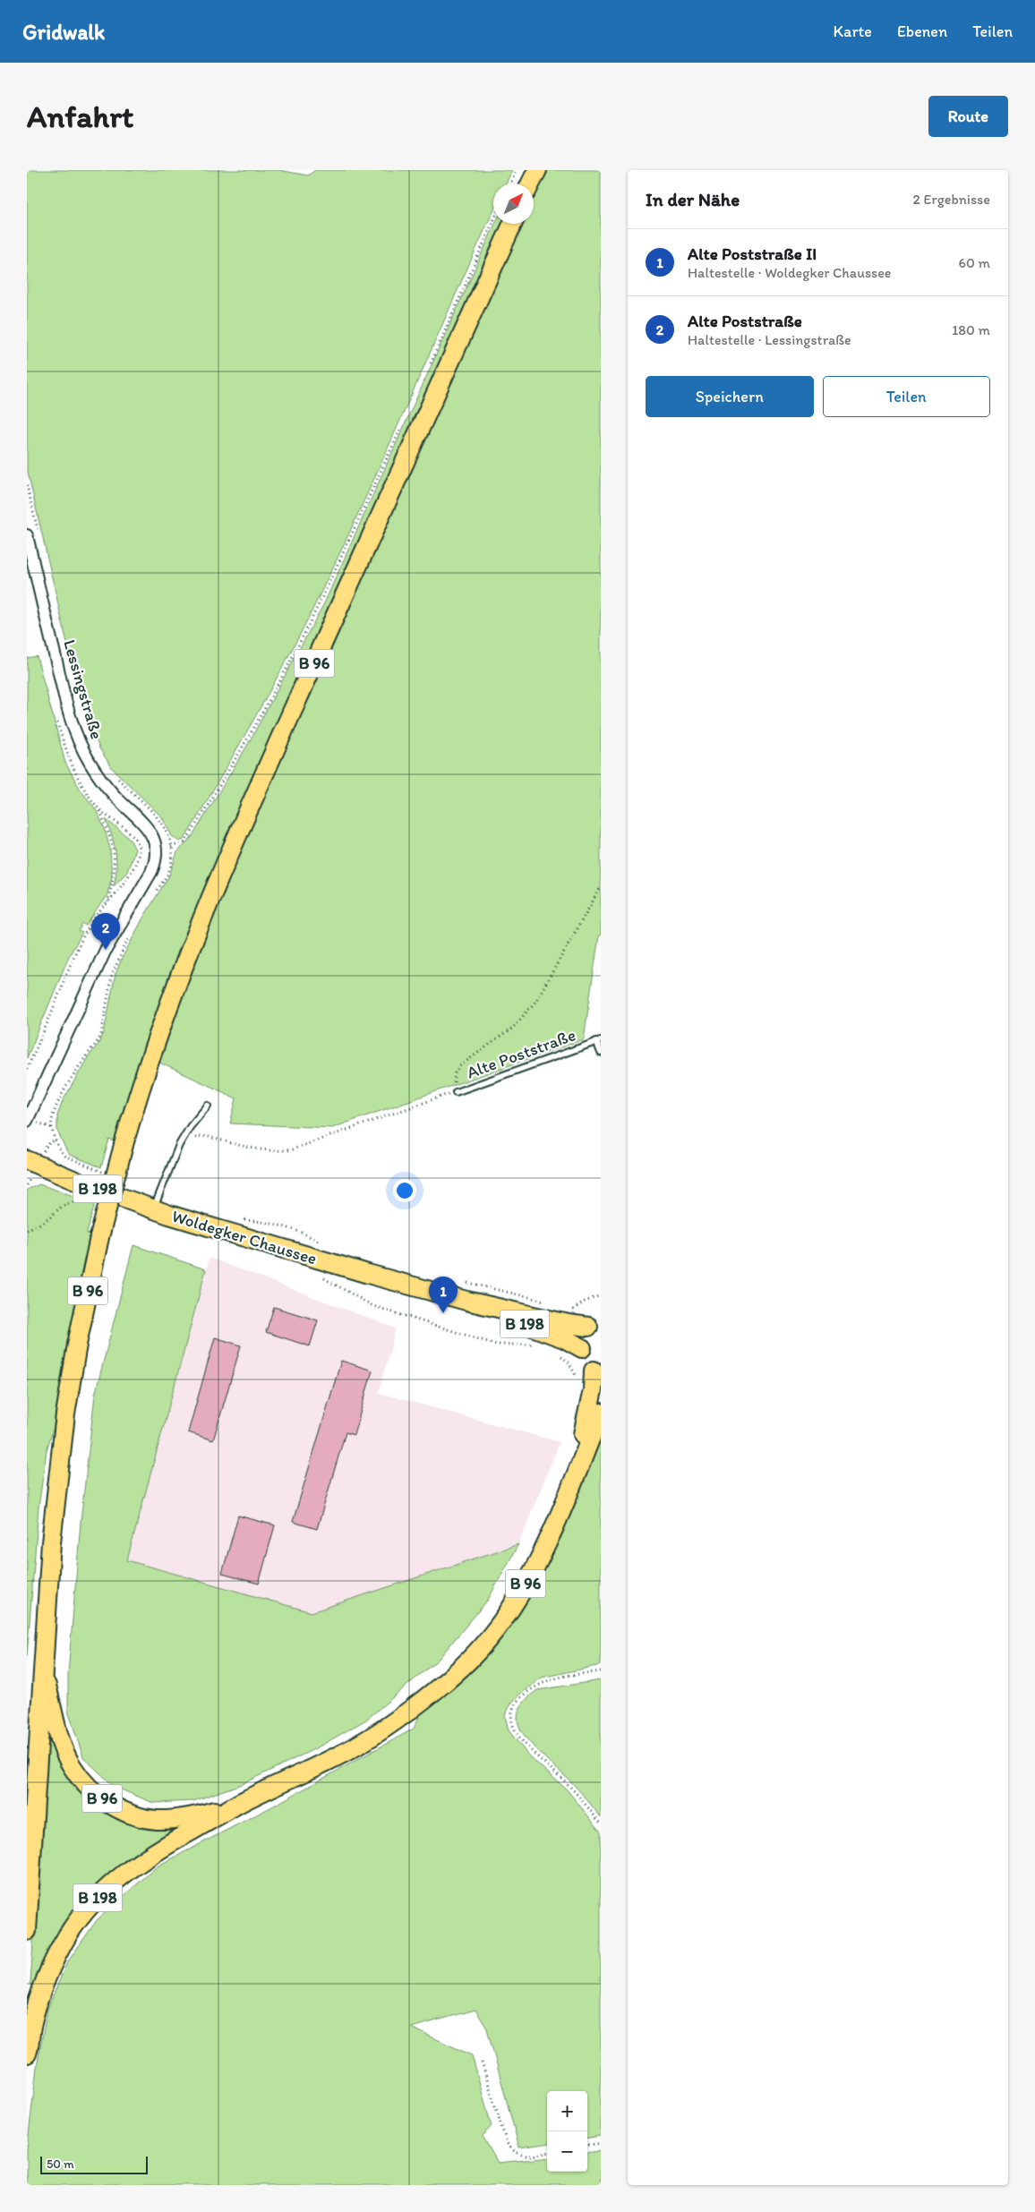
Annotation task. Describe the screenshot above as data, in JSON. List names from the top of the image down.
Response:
{
  "streets": {
    "main road": ["B 96", "B 198", "Woldegker Chaussee"],
    "street": ["Lessingstraße"],
    "lane": ["Alte Poststraße"]
  },
  "crossings": [
    ["B 96", "B 198"]
  ],
  "scale_bar": "50 m",
  "north": "top right",
  "page": {
    "header": "Gridwalk",
    "nav": ["Karte", "Ebenen", "Teilen"],
    "buttons": [
      "Route",
      ["Speichern", "Teilen"]
    ],
    "title": "Anfahrt",
    "heading": ["In der Nähe", "2 Ergebnisse"],
    "list": [
      {
        "mark": "1",
        "name": "Alte Poststraße II",
        "note": "Haltestelle · Woldegker Chaussee",
        "value": "60 m"
      },
      {
        "mark": "2",
        "name": "Alte Poststraße",
        "note": "Haltestelle · Lessingstraße",
        "value": "180 m"
      }
    ],
    "pins": ["2", "1"],
    "map_buttons": ["+", "−"],
    "scale": "50 m"
  }
}
